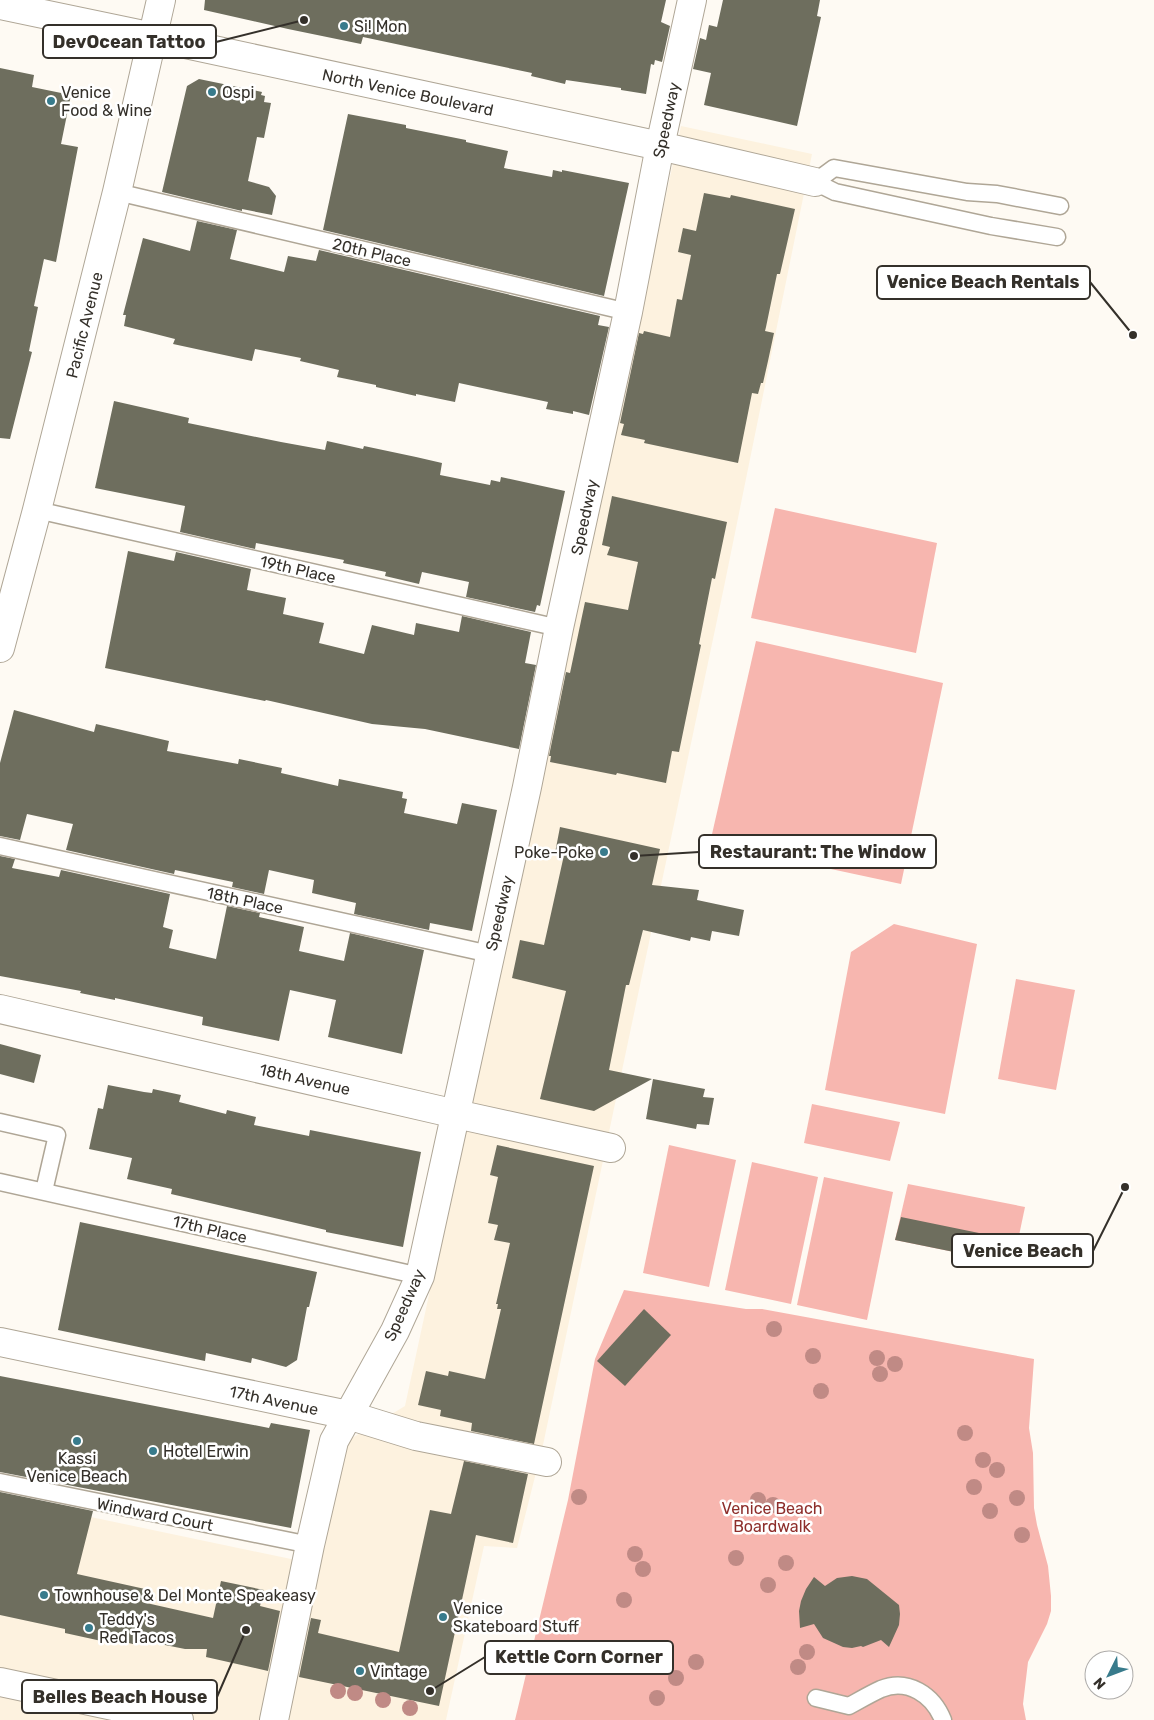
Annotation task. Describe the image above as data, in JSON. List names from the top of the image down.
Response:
{
  "streets": {
    "street": [
      "North Venice Boulevard",
      "Speedway",
      "Pacific Avenue",
      "18th Avenue",
      "17th Avenue"
    ],
    "lane": [
      "20th Place",
      "19th Place",
      "18th Place",
      "17th Place",
      "Windward Court"
    ]
  },
  "crossings": [
    ["North Venice Boulevard", "Speedway"],
    ["North Venice Boulevard", "Pacific Avenue"],
    ["Speedway", "20th Place"],
    ["Speedway", "19th Place"],
    ["Speedway", "18th Place"],
    ["Speedway", "18th Avenue"],
    ["Speedway", "17th Place"],
    ["Speedway", "17th Avenue"],
    ["Speedway", "Windward Court"],
    ["20th Place", "Pacific Avenue"],
    ["Pacific Avenue", "19th Place"]
  ],
  "parks": ["Venice Beach Boardwalk"],
  "places": [
    "DevOcean Tattoo",
    "Si! Mon",
    "Ospi",
    "Venice Food & Wine",
    "Venice Beach Rentals",
    "Poke-Poke",
    "Restaurant: The Window",
    "Venice Beach",
    "Kassi Venice Beach",
    "Hotel Erwin",
    "Townhouse & Del Monte Speakeasy",
    "Venice Skateboard Stuff",
    "Teddy's Red Tacos",
    "Belles Beach House",
    "Vintage",
    "Kettle Corn Corner"
  ],
  "north": "bottom left"
}
